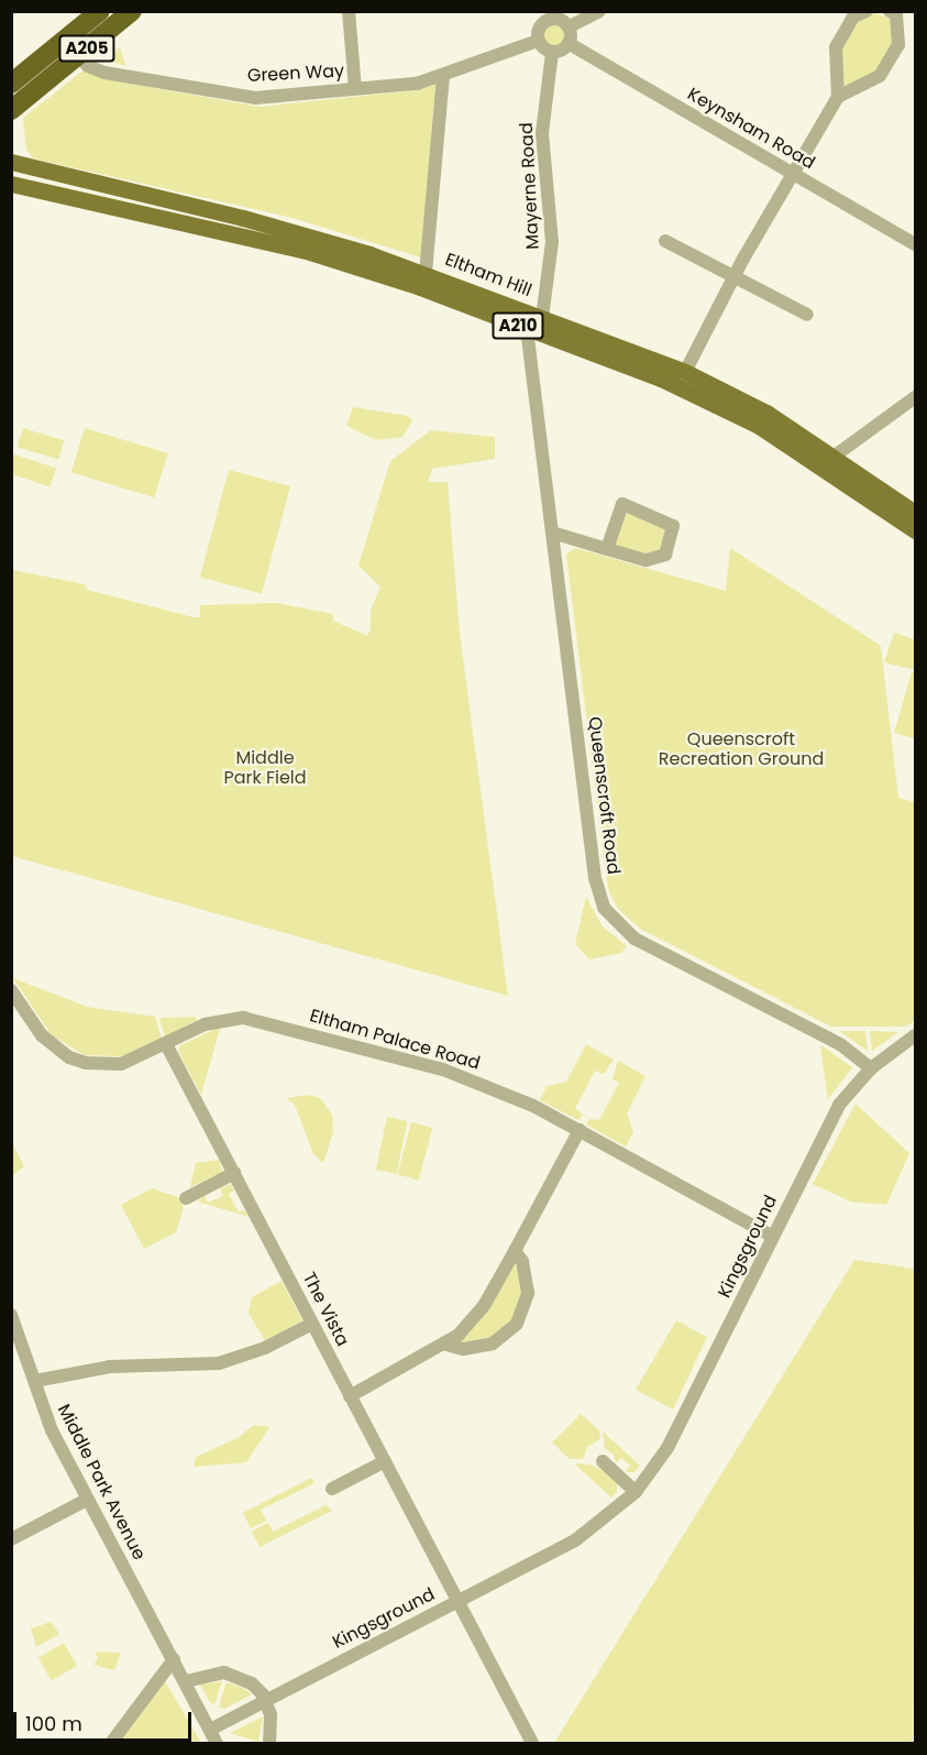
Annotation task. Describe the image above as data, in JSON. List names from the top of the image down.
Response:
{
  "streets": {
    "highway": ["A205"],
    "main road": ["Eltham Hill", "A210"],
    "street": [
      "Green Way",
      "Keynsham Road",
      "Mayerne Road",
      "Queenscroft Road",
      "Eltham Palace Road",
      "Kingsground",
      "The Vista",
      "Middle Park Avenue"
    ]
  },
  "crossings": [
    ["A205", "Green Way"],
    ["Green Way", "Keynsham Road"],
    ["Green Way", "Mayerne Road"],
    ["Keynsham Road", "Mayerne Road"],
    ["Mayerne Road", "Eltham Hill"],
    ["Eltham Hill", "Queenscroft Road"],
    ["Queenscroft Road", "Kingsground"],
    ["Eltham Palace Road", "Kingsground"],
    ["Eltham Palace Road", "The Vista"],
    ["Kingsground", "The Vista"],
    ["Kingsground", "Middle Park Avenue"]
  ],
  "parks": ["Queenscroft Recreation Ground", "Middle Park Field"],
  "scale_bar": "100 m"
}
